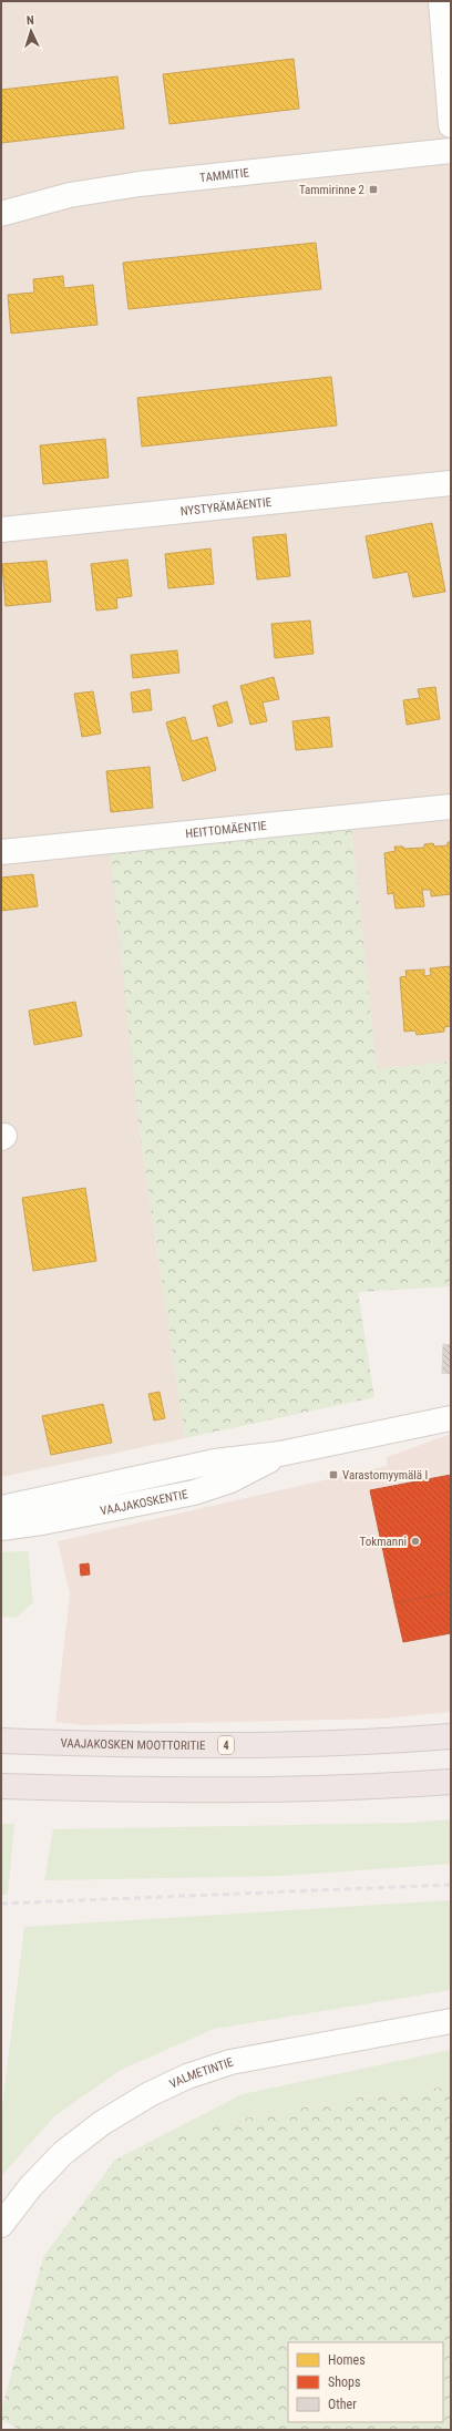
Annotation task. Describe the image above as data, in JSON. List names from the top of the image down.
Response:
{
  "streets": {
    "highway": ["VAAJAKOSKEN MOOTTORITIE", "4"],
    "street": [
      "TAMMITIE",
      "NYSTYRÄMÄENTIE",
      "HEITTOMÄENTIE",
      "VAAJAKOSKENTIE",
      "VALMETINTIE"
    ]
  },
  "places": {
    "transit": ["Tammirinne 2", "Varastomyymälä I"],
    "other": ["Tokmanni"]
  },
  "legend": ["Homes", "Shops", "Other"],
  "north": "top"
}
